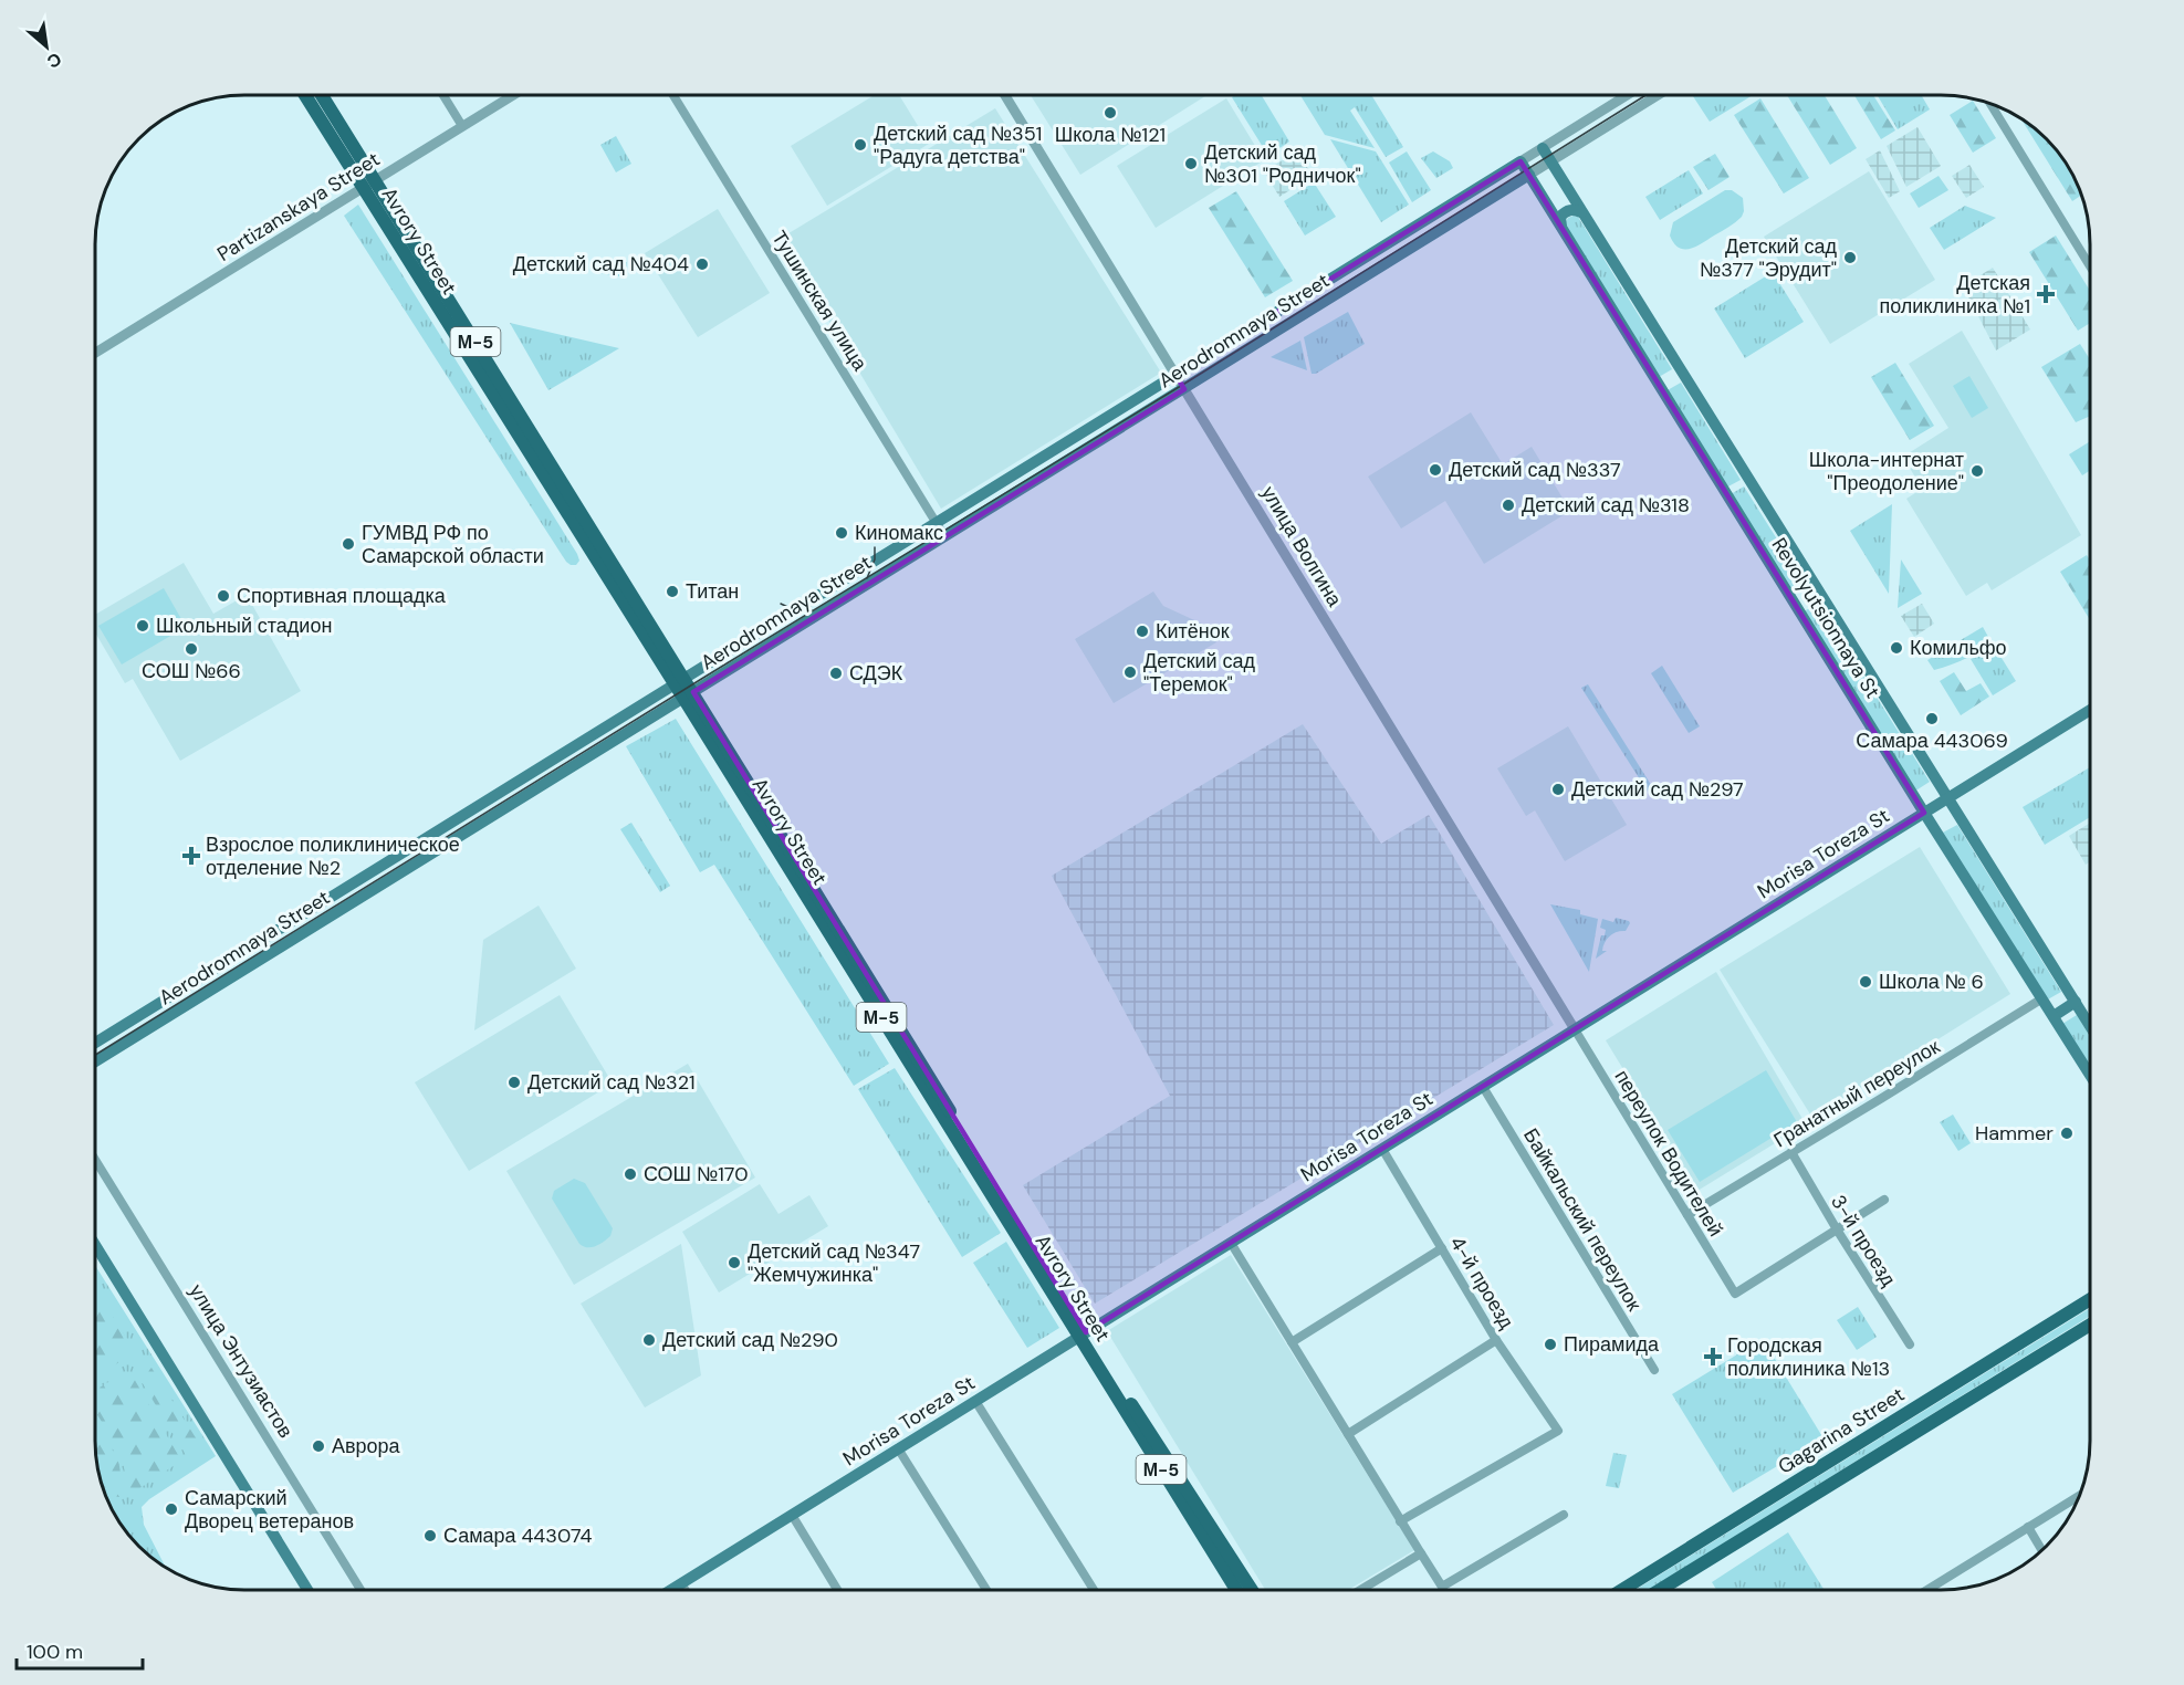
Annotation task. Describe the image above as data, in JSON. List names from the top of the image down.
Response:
{
  "streets": {
    "main road": [
      "Avrory Street",
      "Aerodromnaya Street",
      "М-5",
      "Revolyutsionnaya St",
      "Morisa Toreza St",
      "Gagarina Street"
    ],
    "street": [
      "Partizanskaya Street",
      "Тушинская улица",
      "улица Волгина",
      "Гранатный переулок",
      "переулок Водителей",
      "Байкальский переулок",
      "3-й проезд",
      "4-й проезд",
      "улица Энтузиастов"
    ]
  },
  "crossings": [
    ["Partizanskaya Street", "Avrory Street"],
    ["Avrory Street", "Aerodromnaya Street"],
    ["Avrory Street", "Morisa Toreza St"],
    ["Тушинская улица", "Aerodromnaya Street"],
    ["Aerodromnaya Street", "улица Волгина"],
    ["Aerodromnaya Street", "Revolyutsionnaya St"],
    ["улица Волгина", "Morisa Toreza St"],
    ["улица Волгина", "переулок Водителей"],
    ["Revolyutsionnaya St", "Morisa Toreza St"],
    ["Revolyutsionnaya St", "Гранатный переулок"],
    ["Morisa Toreza St", "переулок Водителей"],
    ["Morisa Toreza St", "Байкальский переулок"],
    ["Morisa Toreza St", "4-й проезд"],
    ["Гранатный переулок", "переулок Водителей"],
    ["Гранатный переулок", "3-й проезд"],
    ["переулок Водителей", "3-й проезд"]
  ],
  "places": {
    "other": [
      "Школа №121",
      "Детский сад №351 \"Радуга детства\"",
      "Детский сад №301 \"Родничок\"",
      "Детский сад №377 \"Эрудит\"",
      "Детский сад №404",
      "Детский сад №337",
      "Школа-интернат \"Преодоление\"",
      "Детский сад №318",
      "Киномакс",
      "ГУМВД РФ по Самарской области",
      "Титан",
      "Спортивная площадка",
      "Школьный стадион",
      "Китёнок",
      "Комильфо",
      "СОШ №66",
      "Детский сад \"Теремок\"",
      "СДЭК",
      "Самара 443069",
      "Детский сад №297",
      "Школа № 6",
      "Детский сад №321",
      "Hammer",
      "СОШ №170",
      "Детский сад №347 \"Жемчужинка\"",
      "Детский сад №290",
      "Пирамида",
      "Аврора",
      "Самарский Дворец ветеранов",
      "Самара 443074"
    ],
    "health": ["Детская поликлиника №1", "Взрослое поликлиническое отделение №2", "Городская поликлиника №13"]
  },
  "scale_bar": "100 m",
  "north": "bottom right"
}
